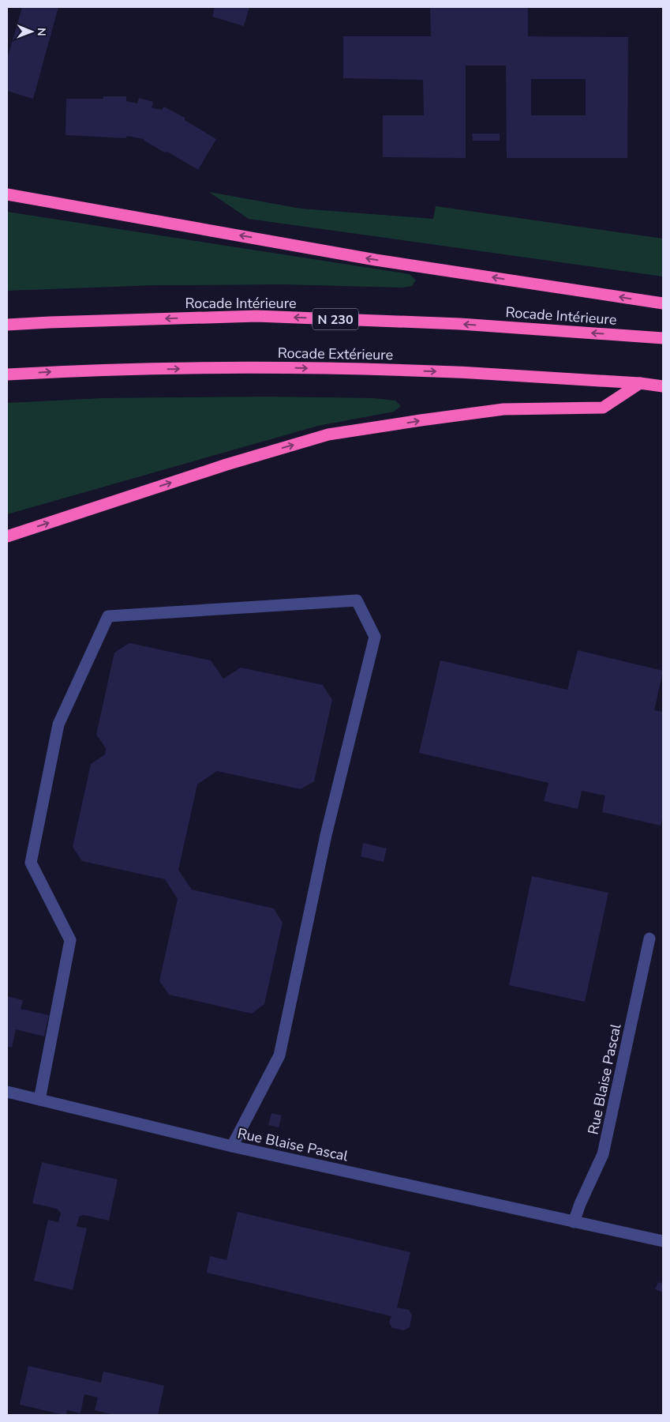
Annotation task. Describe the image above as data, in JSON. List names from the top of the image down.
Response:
{
  "streets": {
    "highway": ["Rocade Intérieure", "N 230", "Rocade Extérieure"],
    "street": ["Rue Blaise Pascal"]
  },
  "north": "right"
}
